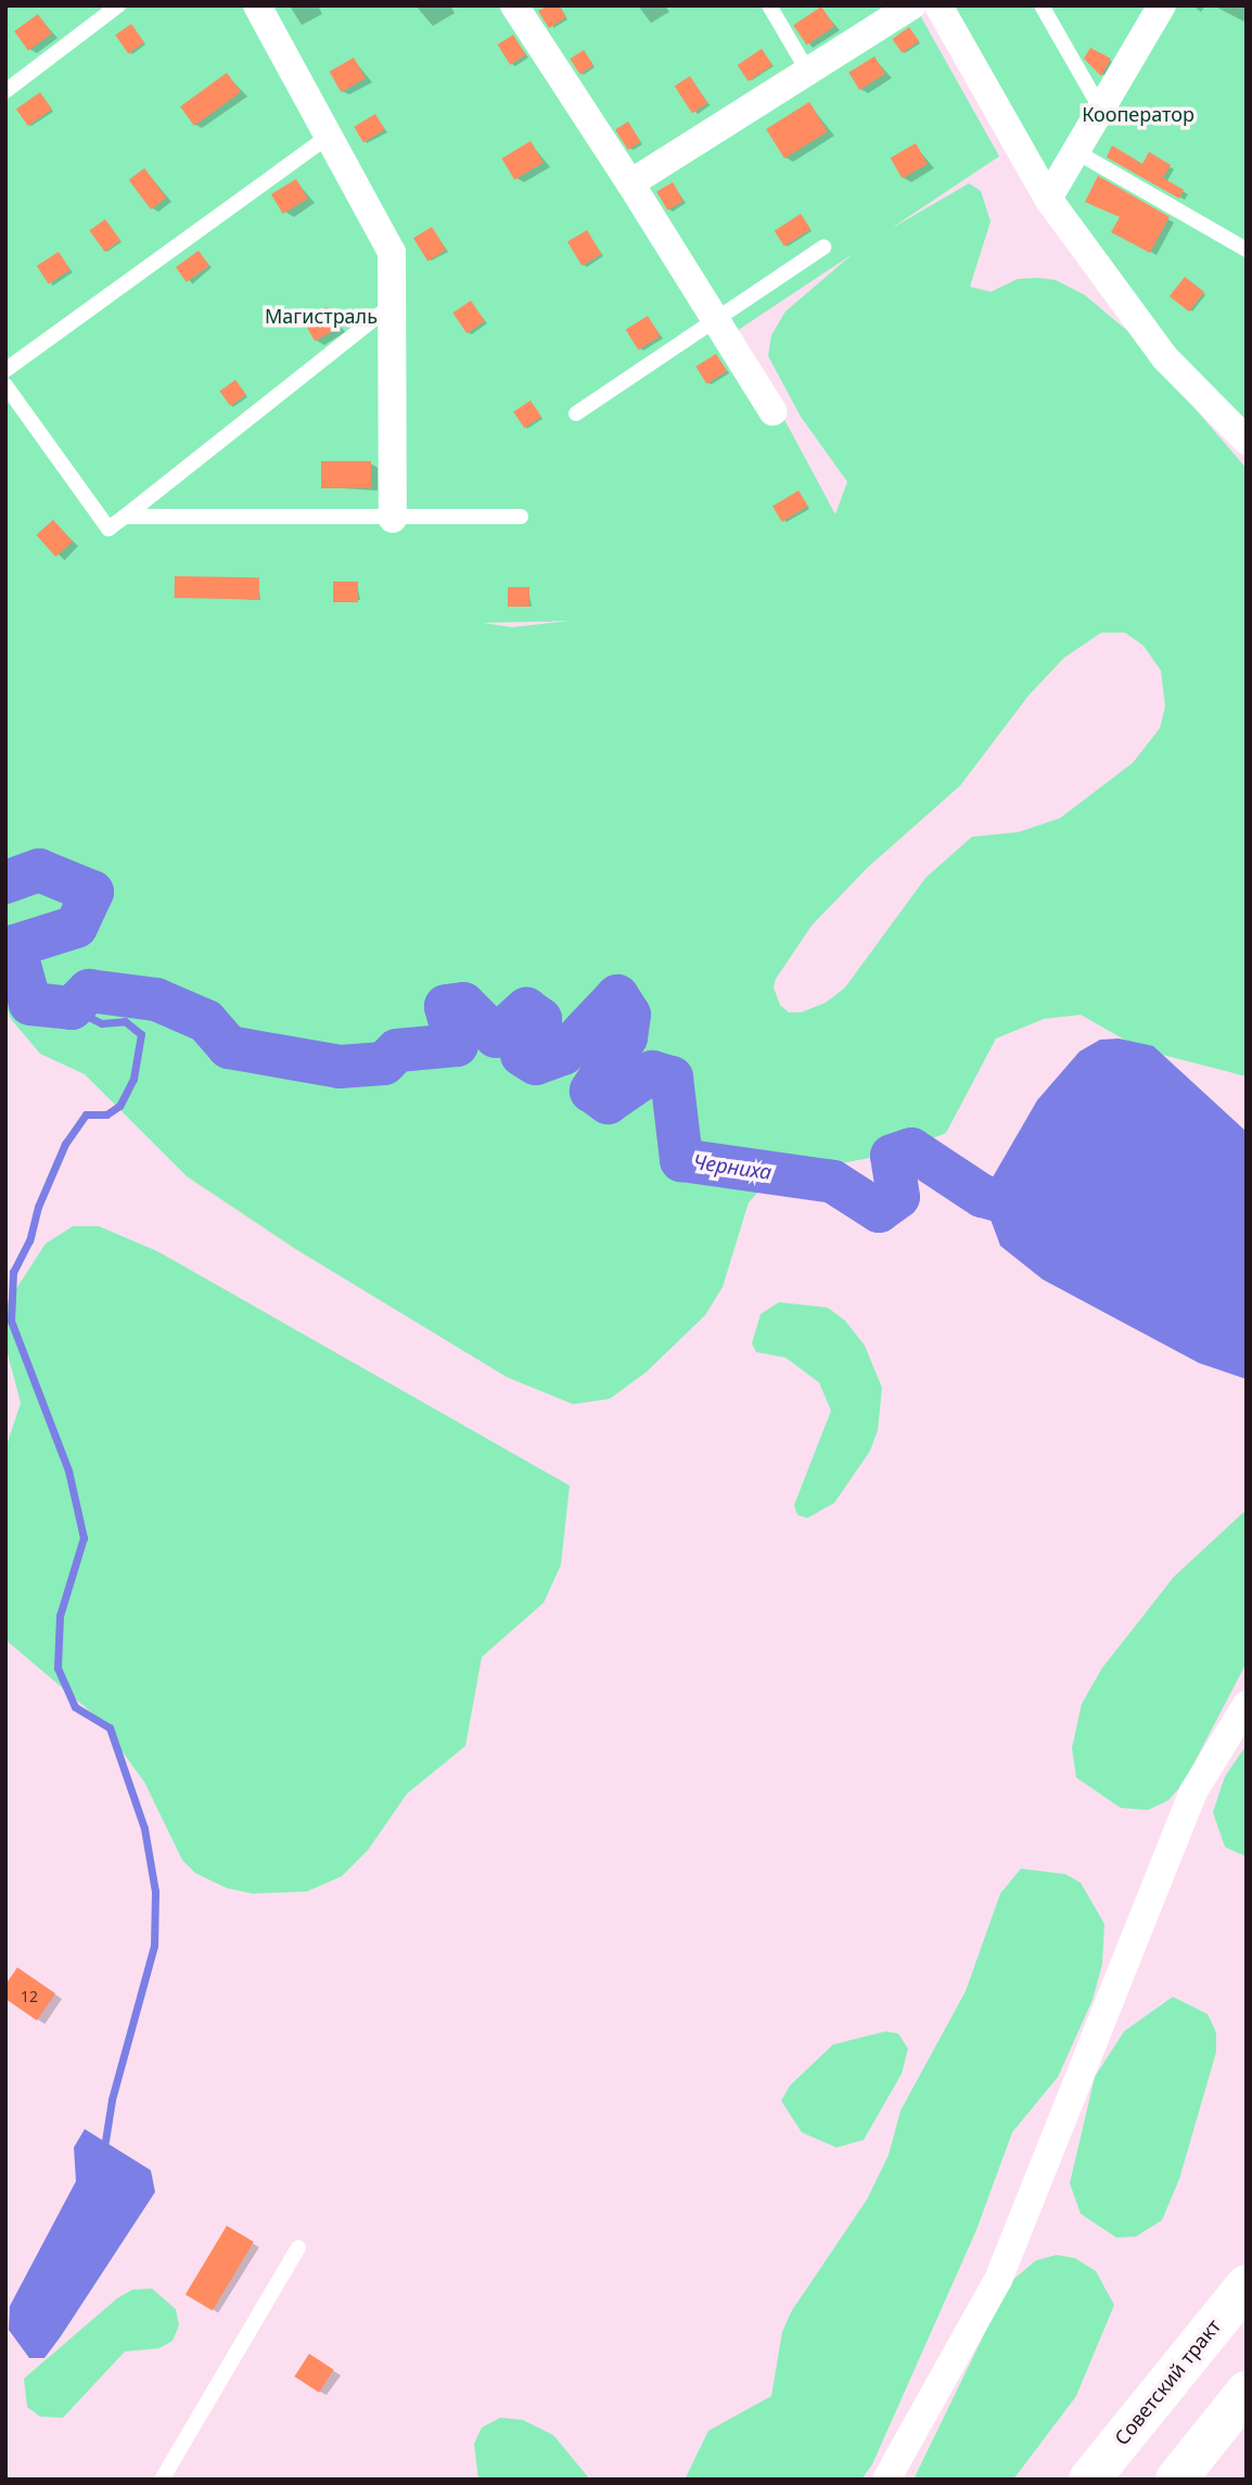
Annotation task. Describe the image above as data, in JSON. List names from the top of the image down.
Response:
{
  "streets": {
    "highway": ["Советский тракт"]
  },
  "water": ["Черниха"],
  "parks": ["Кооператор", "Магистраль"],
  "house_numbers": ["12"]
}
